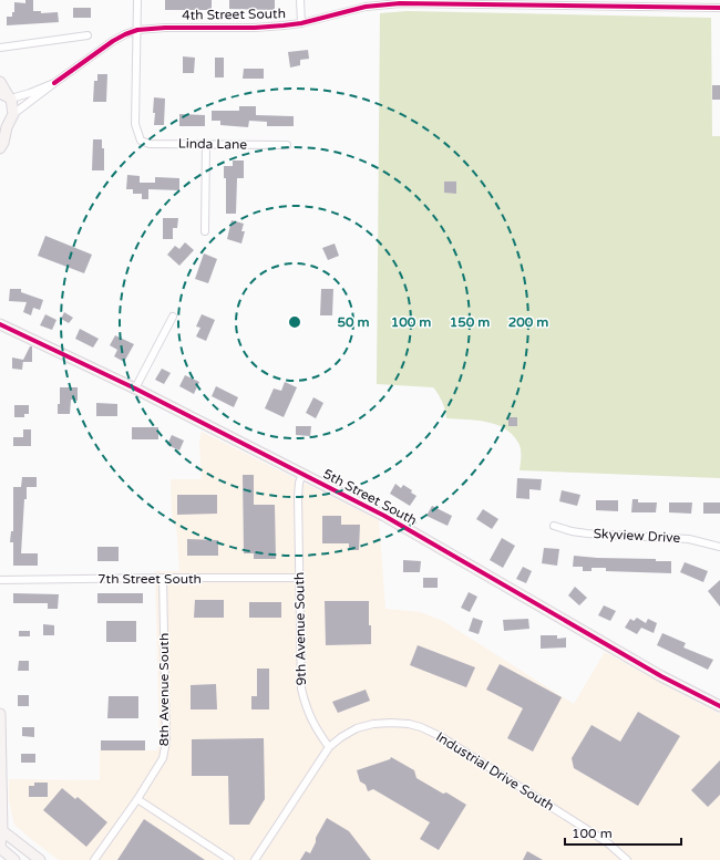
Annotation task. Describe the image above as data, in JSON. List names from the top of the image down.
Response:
{
  "streets": {
    "street": [
      "4th Street South",
      "Linda Lane",
      "5th Street South",
      "Skyview Drive",
      "7th Street South",
      "9th Avenue South",
      "8th Avenue South",
      "Industrial Drive South"
    ]
  },
  "crossings": [
    ["4th Street South", "Linda Lane"],
    ["5th Street South", "9th Avenue South"],
    ["7th Street South", "9th Avenue South"],
    ["7th Street South", "8th Avenue South"],
    ["9th Avenue South", "Industrial Drive South"]
  ],
  "scale_bar": "100 m",
  "rings": [
    "50 m",
    "100 m",
    "150 m",
    "200 m"
  ]
}
